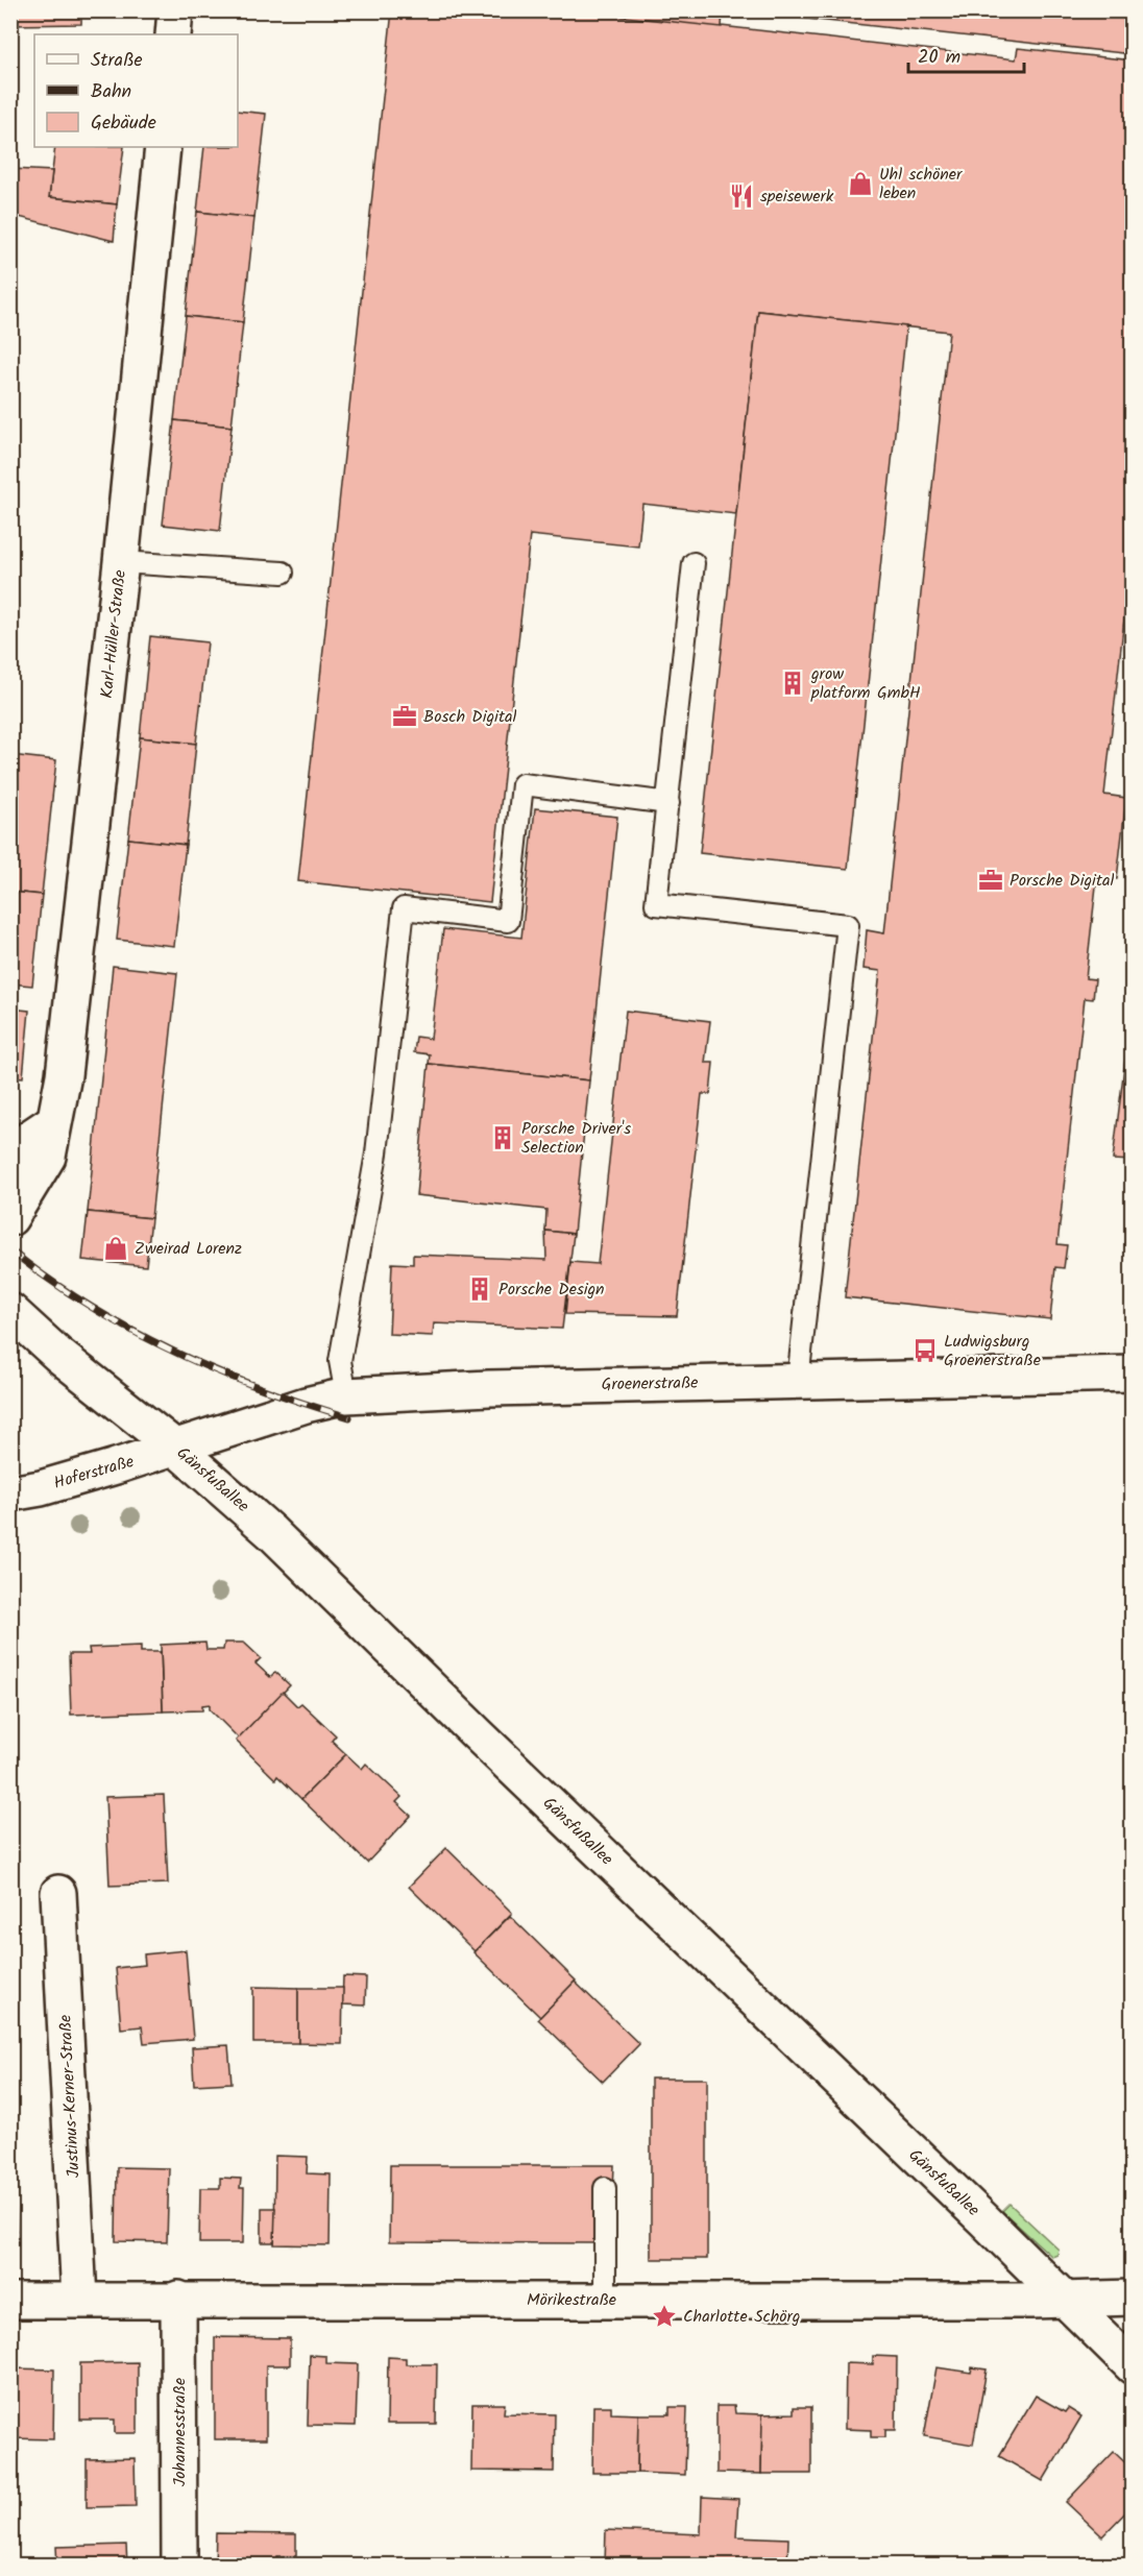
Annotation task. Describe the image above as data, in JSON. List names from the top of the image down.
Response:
{
  "streets": {
    "street": [
      "Karl-Hüller-Straße",
      "Groenerstraße",
      "Hoferstraße",
      "Gänsfußallee",
      "Justinus-Kerner-Straße",
      "Mörikestraße",
      "Johannesstraße"
    ]
  },
  "crossings": [
    ["Groenerstraße", "Hoferstraße"],
    ["Groenerstraße", "Gänsfußallee"],
    ["Hoferstraße", "Gänsfußallee"],
    ["Gänsfußallee", "Mörikestraße"],
    ["Justinus-Kerner-Straße", "Mörikestraße"],
    ["Mörikestraße", "Johannesstraße"]
  ],
  "places": {
    "shop": ["Uhl schöner leben", "Zweirad Lorenz"],
    "restaurant": ["speisewerk"],
    "building": ["grow platform GmbH", "Porsche Driver's Selection", "Porsche Design"],
    "office": ["Bosch Digital", "Porsche Digital"],
    "bus stop": ["Ludwigsburg Groenerstraße"],
    "place": ["Charlotte Schörg"]
  },
  "legend": ["Straße", "Bahn", "Gebäude"],
  "scale_bar": "20 m"
}
